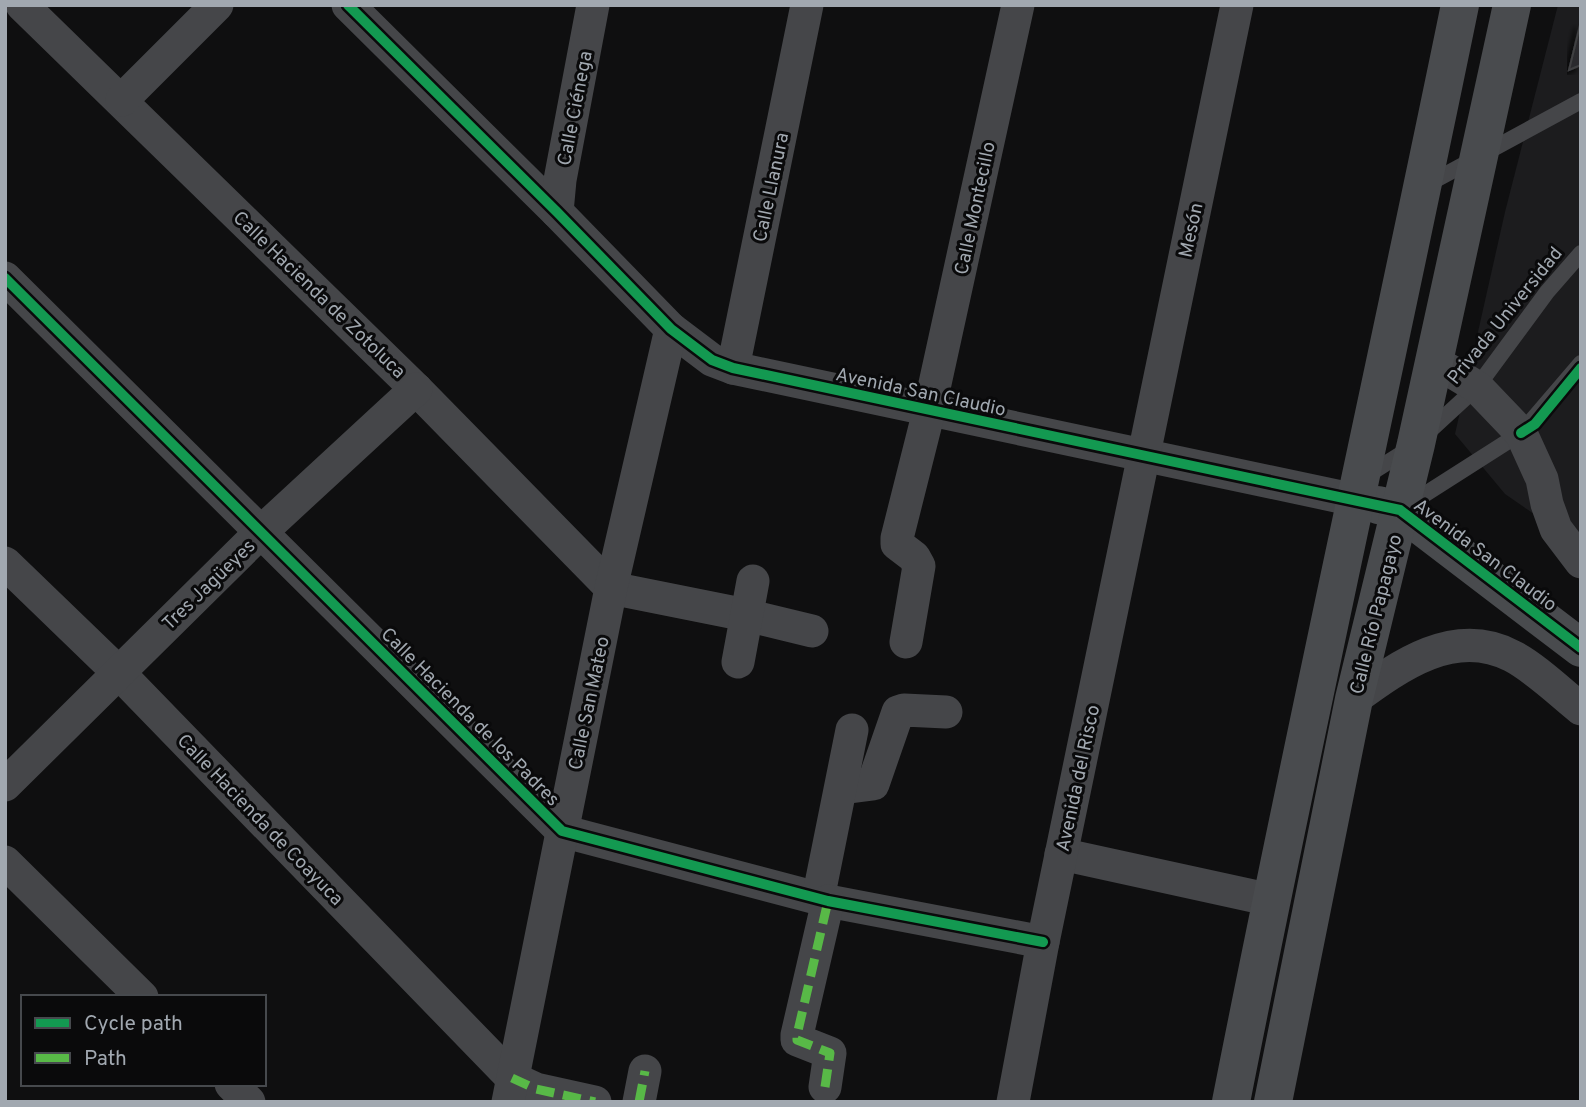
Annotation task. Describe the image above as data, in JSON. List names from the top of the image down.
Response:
{
  "streets": {
    "main road": ["Avenida San Claudio", "Calle Río Papagayo"],
    "street": [
      "Calle Ciénega",
      "Calle Llanura",
      "Calle Montecillo",
      "Mesón",
      "Calle Hacienda de Zotoluca",
      "Tres Jagüeyes",
      "Calle San Mateo",
      "Calle Hacienda de los Padres",
      "Avenida del Risco",
      "Calle Hacienda de Coayuca"
    ],
    "lane": ["Privada Universidad"]
  },
  "crossings": [
    ["Calle Ciénega", "Avenida San Claudio"],
    ["Calle Llanura", "Avenida San Claudio"],
    ["Calle Montecillo", "Avenida San Claudio"],
    ["Mesón", "Avenida San Claudio"],
    ["Mesón", "Avenida del Risco"],
    ["Calle Hacienda de Zotoluca", "Tres Jagüeyes"],
    ["Calle Hacienda de Zotoluca", "Calle San Mateo"],
    ["Privada Universidad", "Avenida San Claudio"],
    ["Privada Universidad", "Calle Río Papagayo"],
    ["Avenida San Claudio", "Calle Río Papagayo"],
    ["Avenida San Claudio", "Calle San Mateo"],
    ["Avenida San Claudio", "Avenida del Risco"],
    ["Tres Jagüeyes", "Calle Hacienda de los Padres"],
    ["Tres Jagüeyes", "Calle Hacienda de Coayuca"],
    ["Calle San Mateo", "Calle Hacienda de los Padres"],
    ["Calle San Mateo", "Calle Hacienda de Coayuca"],
    ["Calle Hacienda de los Padres", "Avenida del Risco"]
  ],
  "legend": ["Cycle path", "Path"]
}
